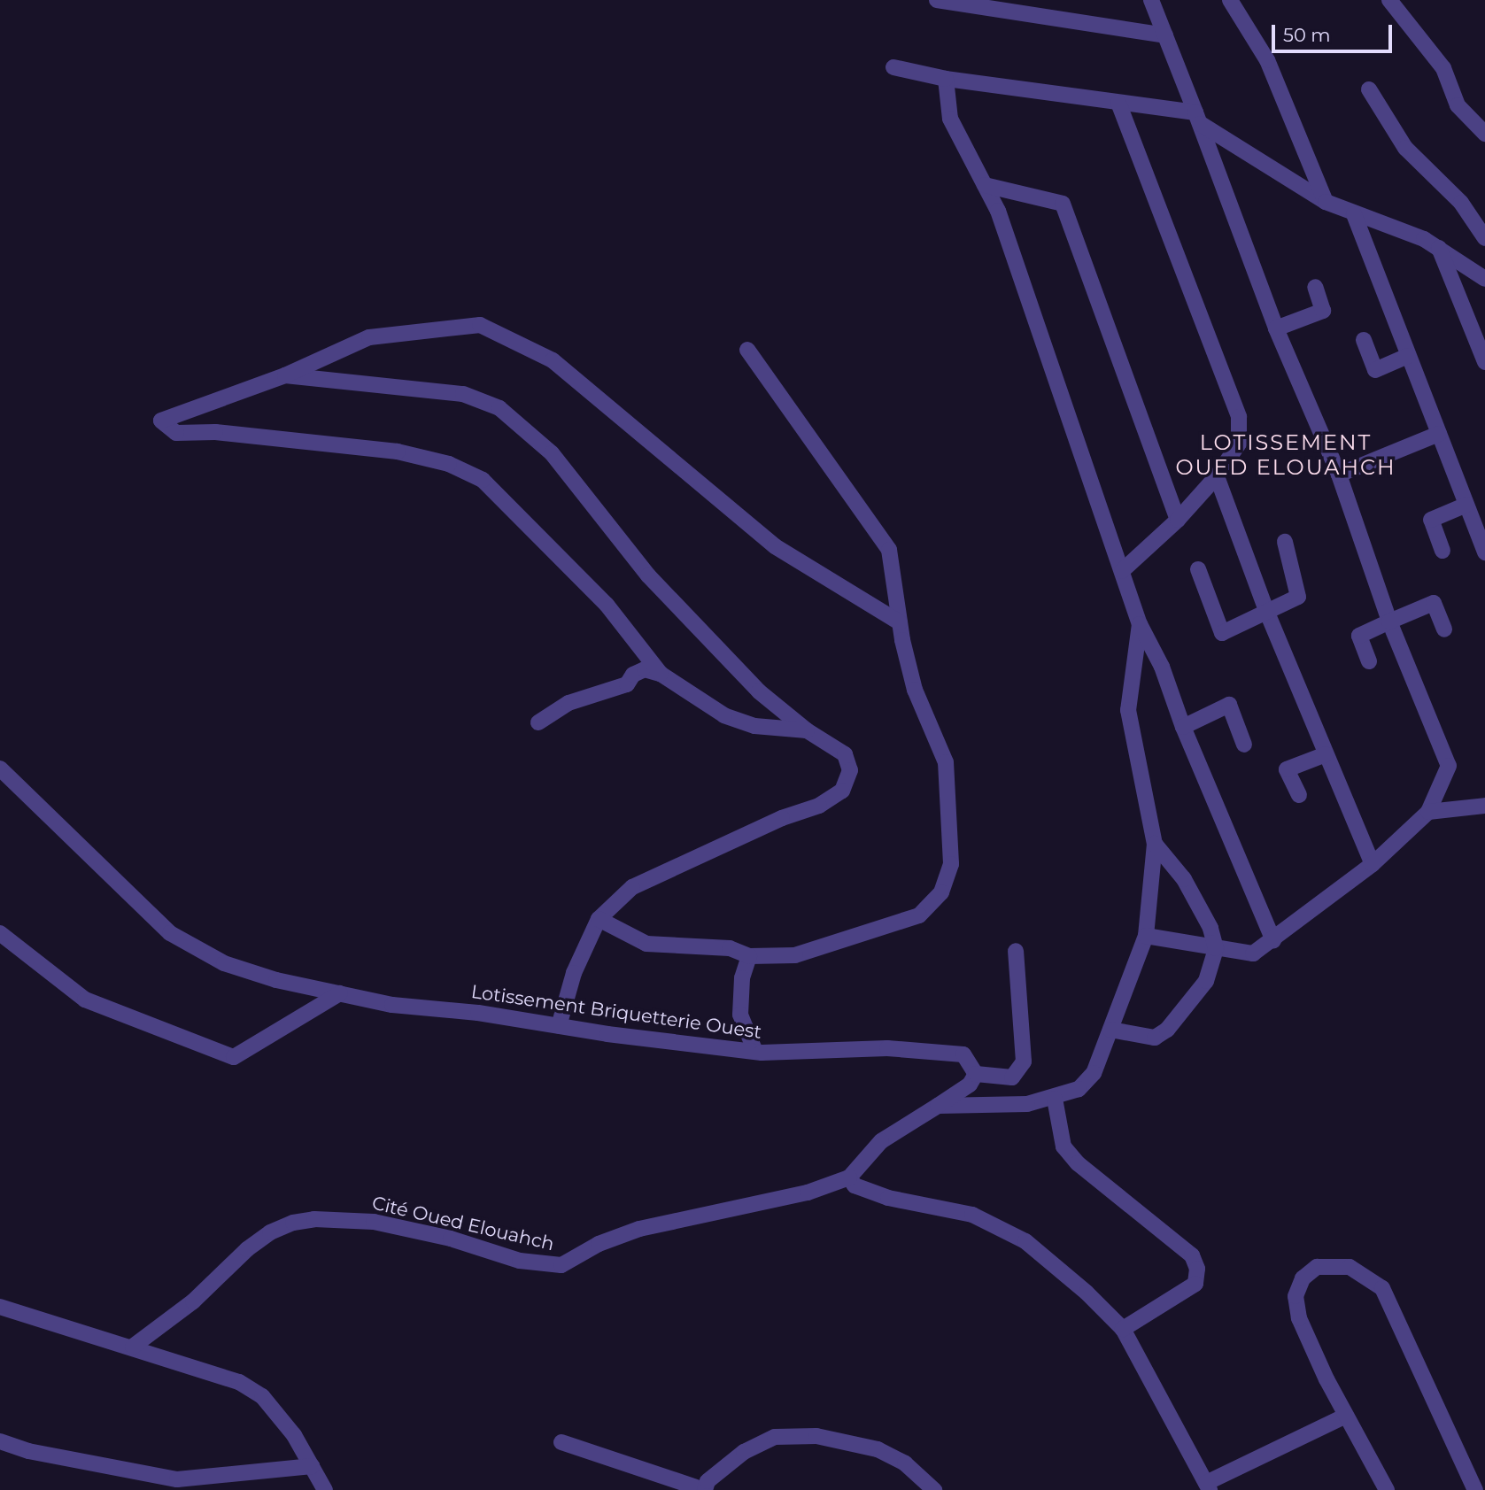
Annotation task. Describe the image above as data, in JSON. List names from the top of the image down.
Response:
{
  "streets": {
    "street": ["Lotissement Briquetterie Ouest", "Cité Oued Elouahch"]
  },
  "districts": ["LOTISSEMENT OUED ELOUAHCH"],
  "scale_bar": "50 m"
}
